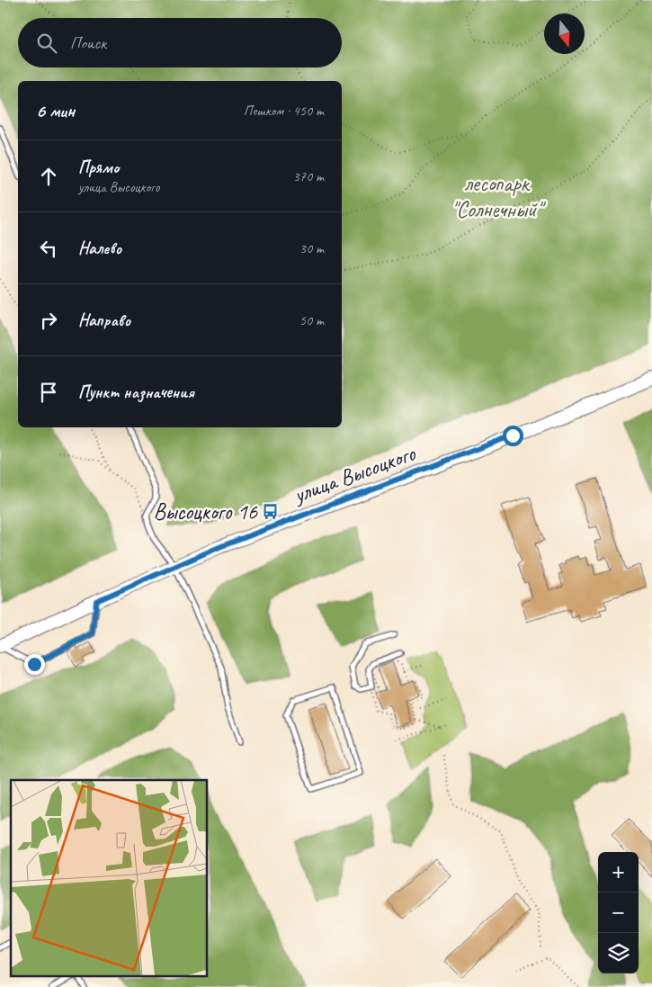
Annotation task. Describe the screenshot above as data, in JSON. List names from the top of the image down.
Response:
{
  "streets": {
    "main road": ["улица Высоцкого"]
  },
  "parks": ["лесопарк \"Солнечный\""],
  "places": {
    "bus stop": ["Высоцкого 16"]
  },
  "north": "bottom",
  "page": {
    "search": "Поиск",
    "heading": ["6 мин", "Пешком · 450 m"],
    "list": [
      ["Прямо", "улица Высоцкого", "370 m"],
      ["Налево", "30 m"],
      ["Направо", "50 m"],
      "Пункт назначения"
    ],
    "map_buttons": ["+", "−"]
  }
}
